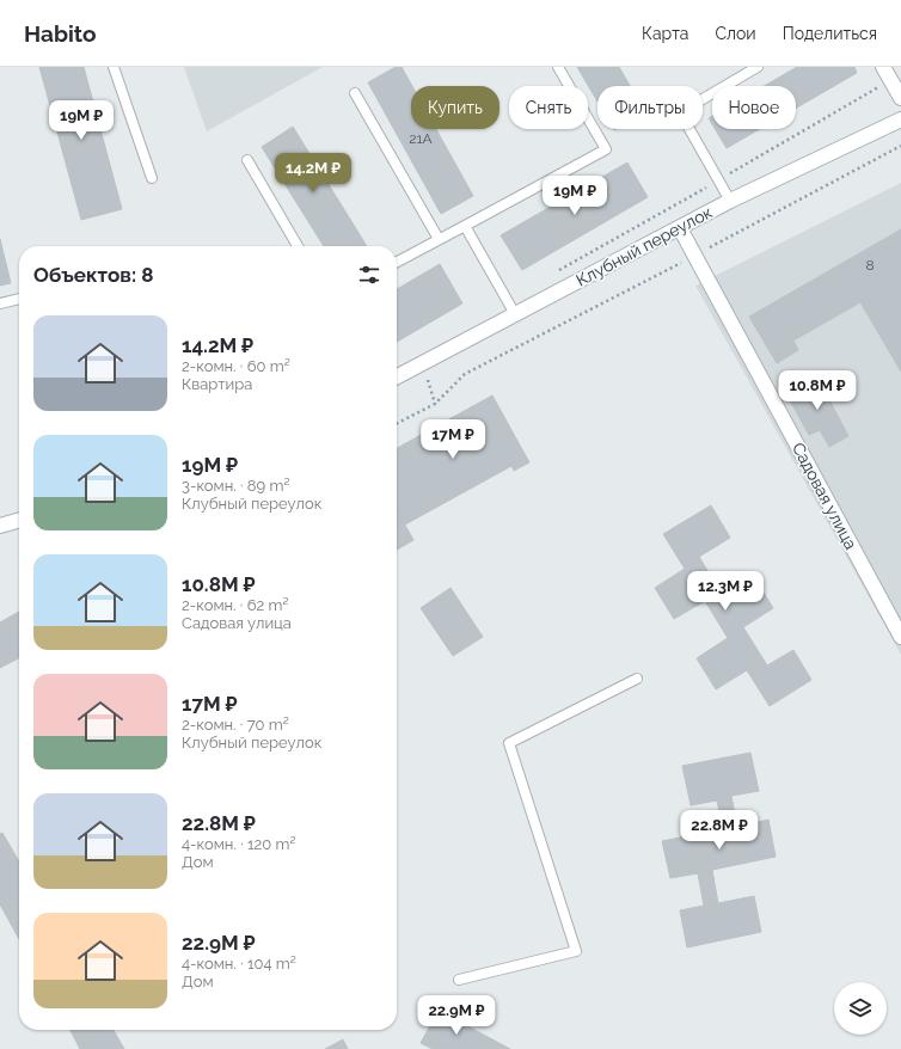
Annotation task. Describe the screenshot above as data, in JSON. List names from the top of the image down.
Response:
{
  "streets": {
    "street": ["Клубный переулок", "Садовая улица"]
  },
  "crossings": [
    ["Клубный переулок", "Садовая улица"]
  ],
  "house_numbers": ["21А", "8"],
  "page": {
    "header": "Habito",
    "nav": ["Карта", "Слои", "Поделиться"],
    "chip": [
      "Купить",
      "Снять",
      "Фильтры",
      "Новое"
    ],
    "price": [
      "19M ₽",
      "14.2M ₽",
      "19M ₽",
      "10.8M ₽",
      "17M ₽",
      "12.3M ₽",
      "22.8M ₽",
      "22.9M ₽"
    ],
    "heading": "Объектов: 8",
    "list": [
      {
        "name": "14.2M ₽",
        "note": "2-комн. · 60 m² · Квартира"
      },
      {
        "name": "19M ₽",
        "note": "3-комн. · 89 m² · Клубный переулок"
      },
      {
        "name": "10.8M ₽",
        "note": "2-комн. · 62 m² · Садовая улица"
      },
      {
        "name": "17M ₽",
        "note": "2-комн. · 70 m² · Клубный переулок"
      },
      {
        "name": "22.8M ₽",
        "note": "4-комн. · 120 m² · Дом"
      },
      {
        "name": "22.9M ₽",
        "note": "4-комн. · 104 m² · Дом"
      }
    ]
  }
}
